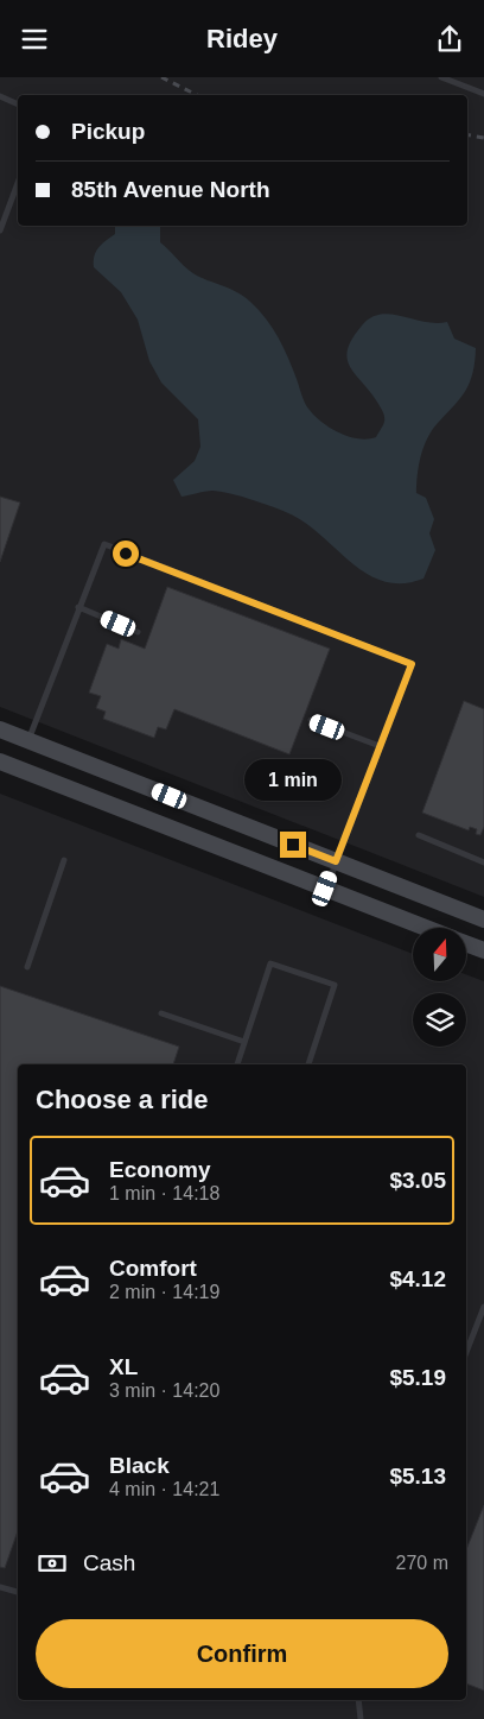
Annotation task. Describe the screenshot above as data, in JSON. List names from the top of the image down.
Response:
{
  "north": "top",
  "page": {
    "header": "Ridey",
    "banner": ["Pickup", "85th Avenue North"],
    "bubble": "1 min",
    "heading": "Choose a ride",
    "list": [
      {
        "name": "Economy",
        "note": "1 min · 14:18",
        "value": "$3.05"
      },
      {
        "name": "Comfort",
        "note": "2 min · 14:19",
        "value": "$4.12"
      },
      {
        "name": "XL",
        "note": "3 min · 14:20",
        "value": "$5.19"
      },
      {
        "name": "Black",
        "note": "4 min · 14:21",
        "value": "$5.13"
      }
    ],
    "pay": ["Cash", "270 m"],
    "buttons": "Confirm"
  }
}
